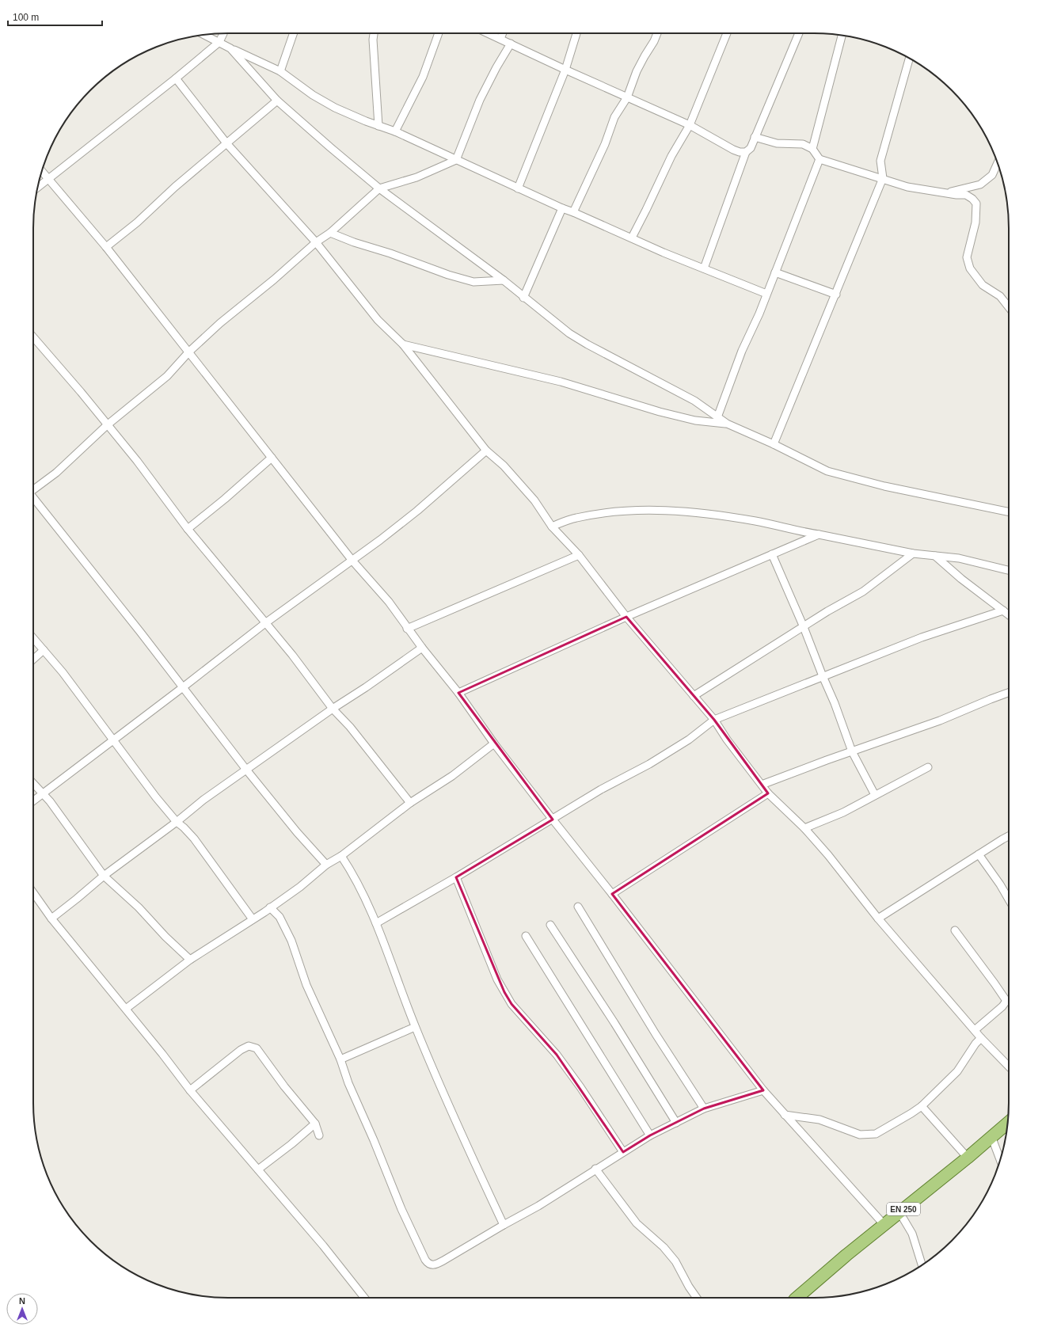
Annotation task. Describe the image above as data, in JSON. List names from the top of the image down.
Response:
{
  "streets": {
    "main road": ["EN 250"]
  },
  "scale_bar": "100 m",
  "north": "top"
}
